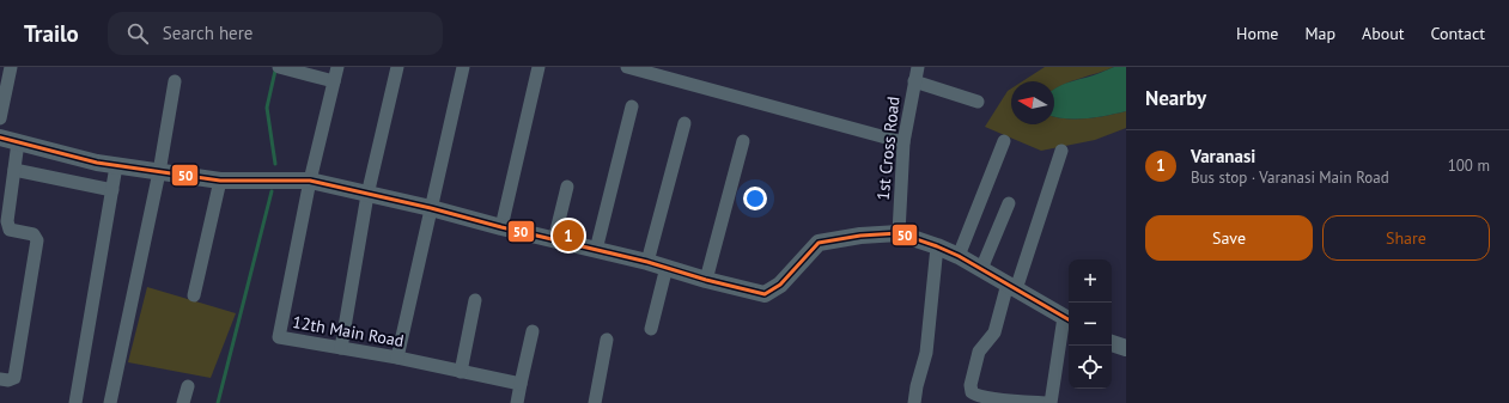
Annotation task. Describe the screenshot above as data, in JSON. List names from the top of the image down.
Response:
{
  "streets": {
    "street": ["1st Cross Road", "12th Main Road"]
  },
  "lines": ["transit line 50"],
  "north": "left",
  "page": {
    "header": "Trailo",
    "search": "Search here",
    "nav": [
      "Home",
      "Map",
      "About",
      "Contact"
    ],
    "heading": "Nearby",
    "list": [
      {
        "mark": "1",
        "name": "Varanasi",
        "note": "Bus stop · Varanasi Main Road",
        "value": "100 m"
      }
    ],
    "buttons": ["Save", "Share"],
    "pins": "1",
    "map_buttons": ["+", "−"]
  }
}
